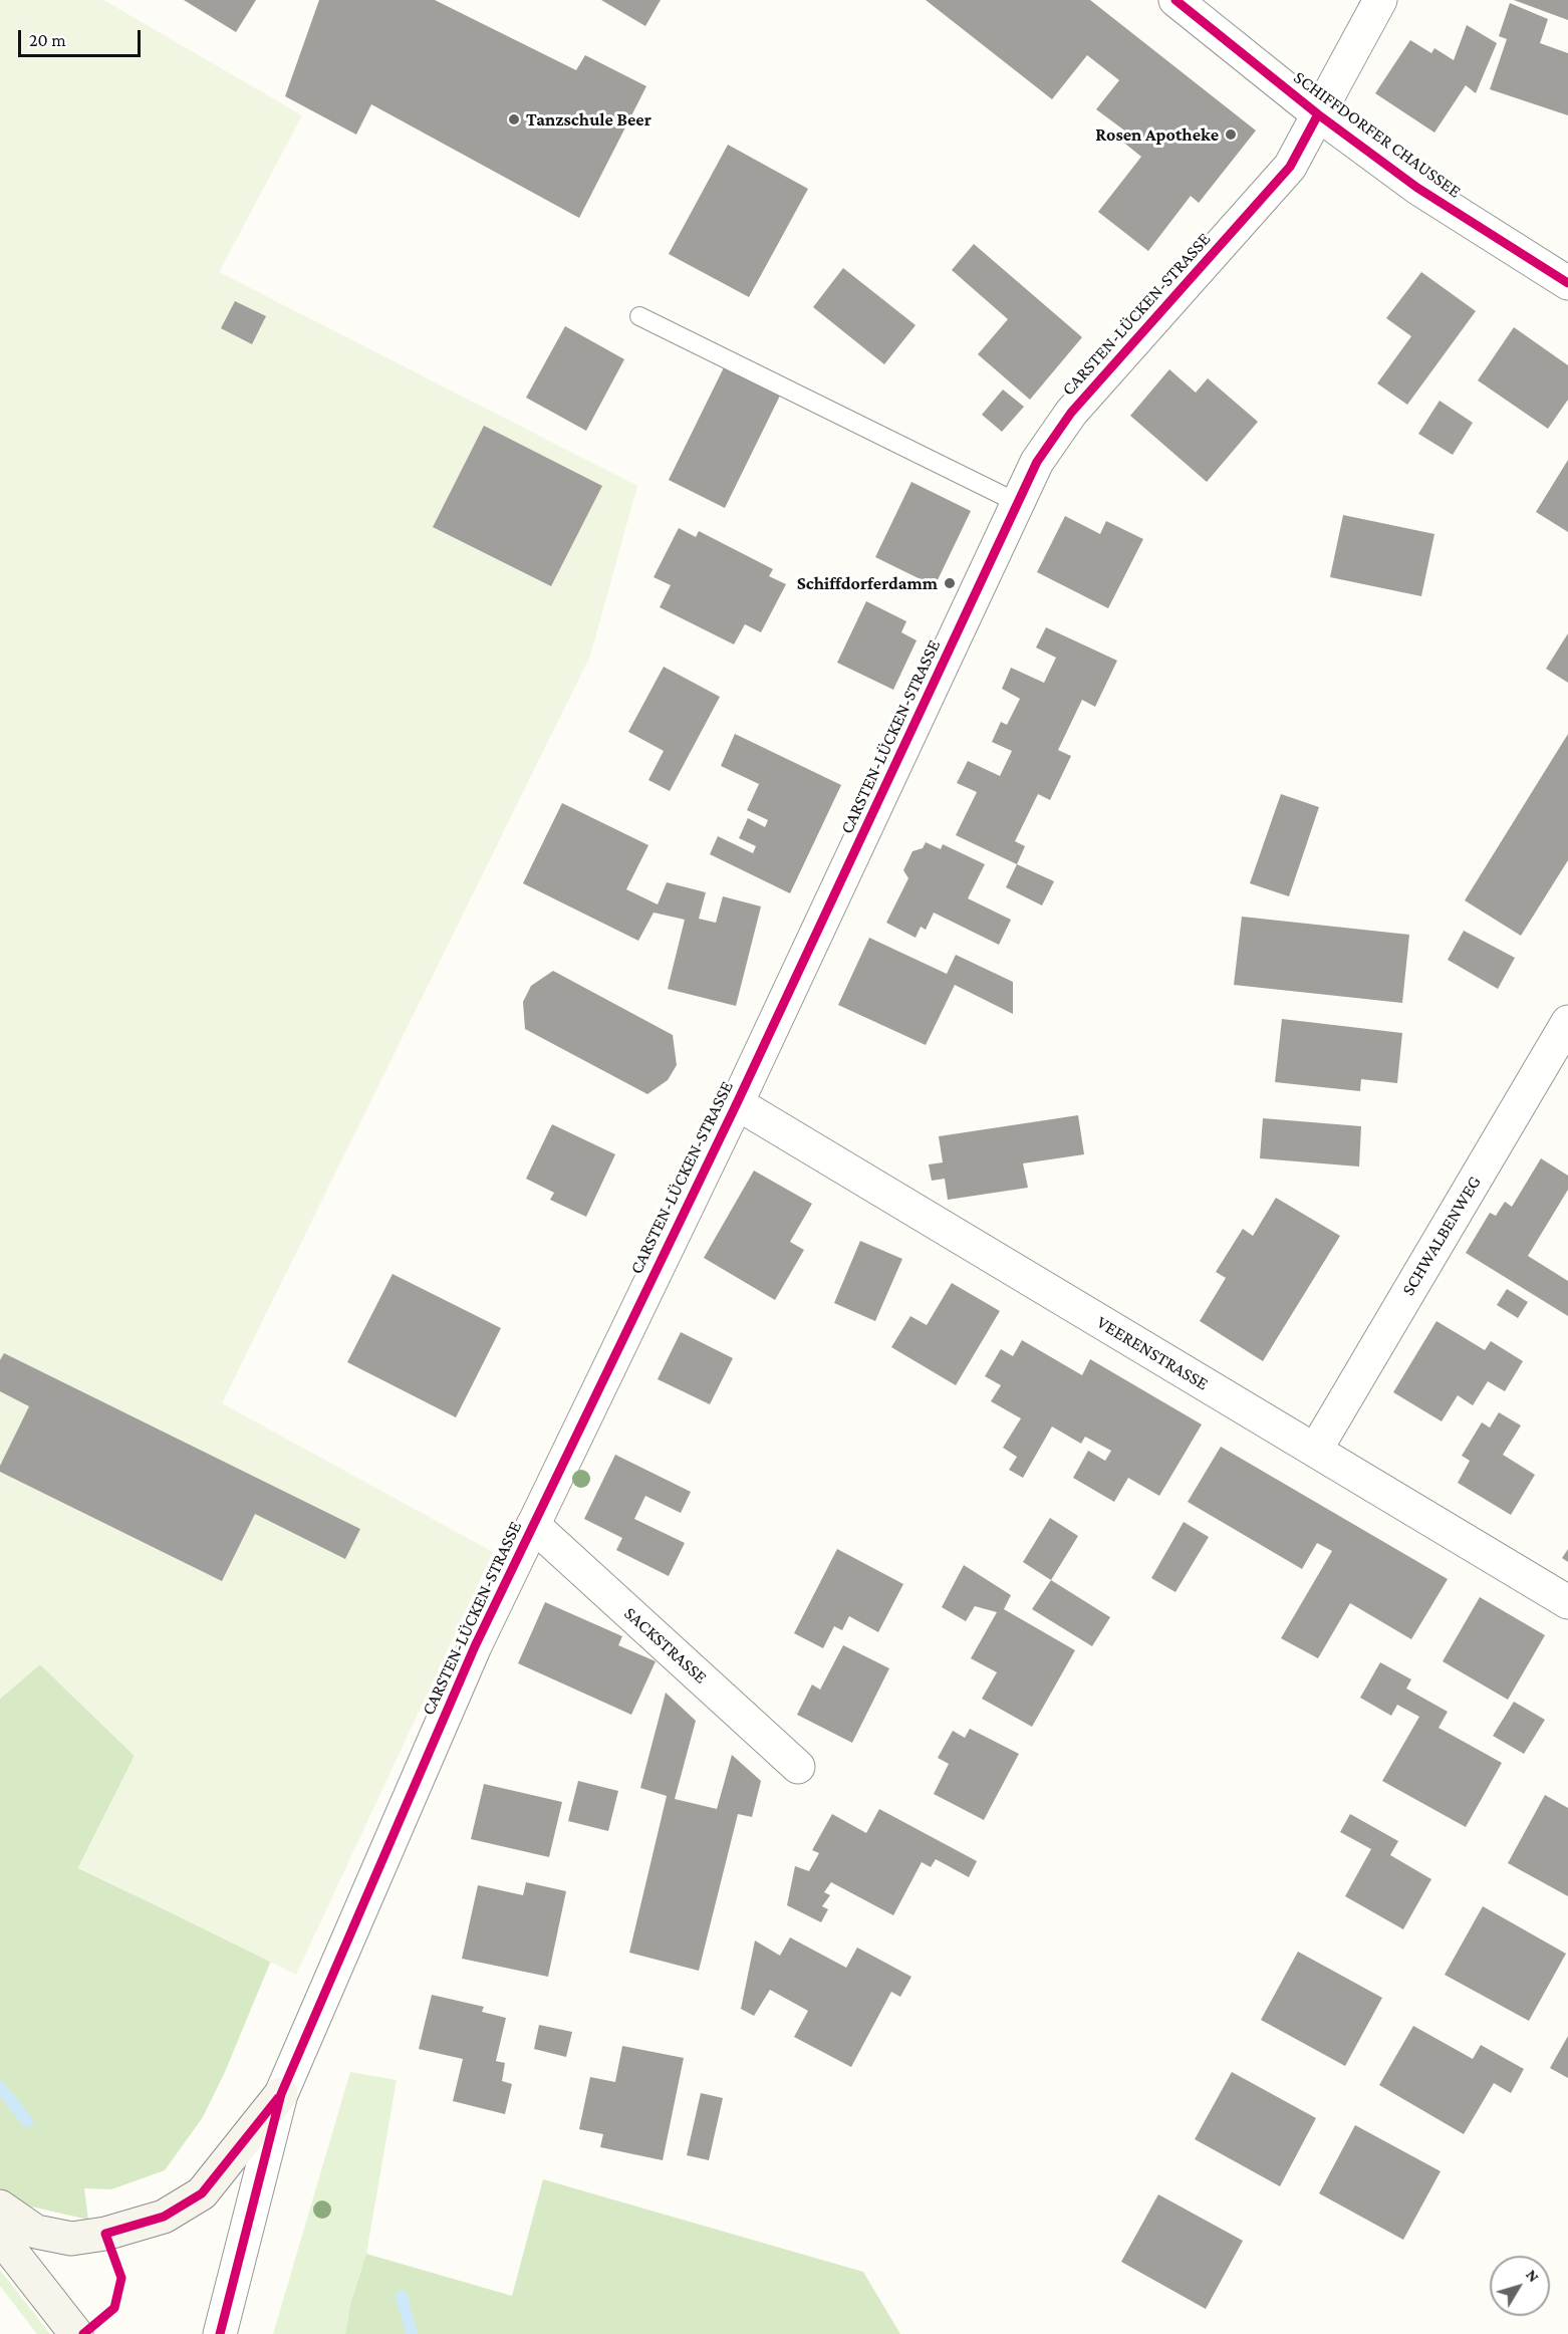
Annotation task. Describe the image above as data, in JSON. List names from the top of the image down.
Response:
{
  "streets": {
    "street": [
      "SCHIFFDORFER CHAUSSEE",
      "CARSTEN-LÜCKEN-STRASSE",
      "SCHWALBENWEG",
      "VEERENSTRASSE",
      "SACKSTRASSE"
    ]
  },
  "crossings": [
    ["SCHIFFDORFER CHAUSSEE", "CARSTEN-LÜCKEN-STRASSE"],
    ["CARSTEN-LÜCKEN-STRASSE", "VEERENSTRASSE"],
    ["CARSTEN-LÜCKEN-STRASSE", "SACKSTRASSE"],
    ["SCHWALBENWEG", "VEERENSTRASSE"]
  ],
  "places": ["Tanzschule Beer", "Rosen Apotheke", "Schiffdorferdamm"],
  "scale_bar": "20 m",
  "north": "top right"
}
